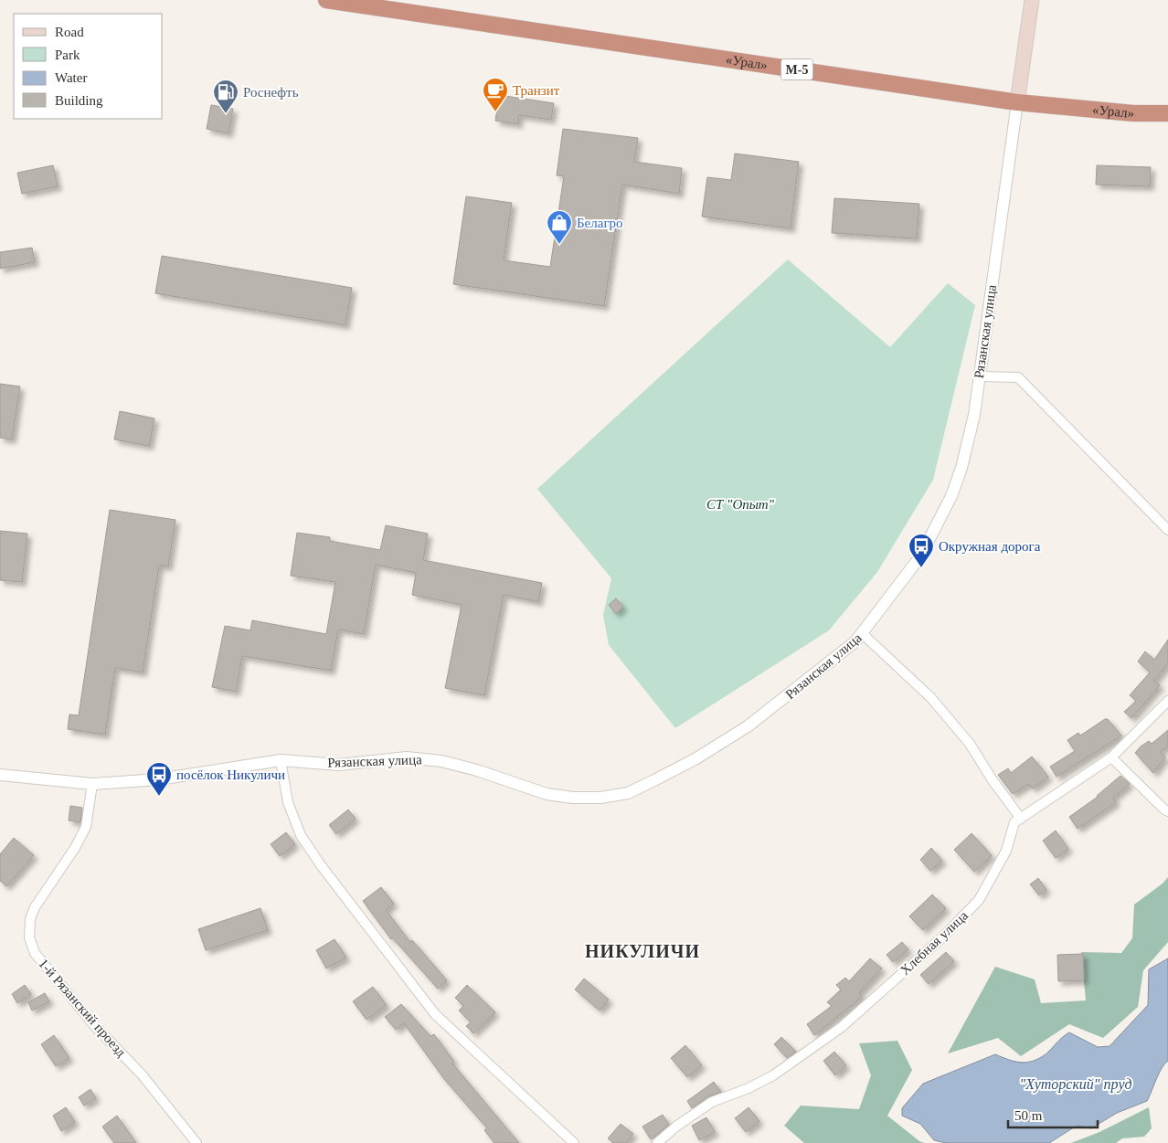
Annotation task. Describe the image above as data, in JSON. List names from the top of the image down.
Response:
{
  "streets": {
    "highway": ["«Урал»", "М-5"],
    "street": ["Рязанская улица", "Хлебная улица", "1-й Рязанский проезд"]
  },
  "crossings": [
    ["«Урал»", "Рязанская улица"],
    ["Рязанская улица", "1-й Рязанский проезд"]
  ],
  "districts": ["НИКУЛИЧИ"],
  "water": ["\"Хуторский\" пруд"],
  "parks": ["СТ \"Опыт\""],
  "places": {
    "cafe": ["Транзит"],
    "fuel station": ["Роснефть"],
    "shop": ["Белагро"],
    "bus stop": ["Окружная дорога", "посёлок Никуличи"]
  },
  "legend": [
    "Road",
    "Park",
    "Water",
    "Building"
  ],
  "scale_bar": "50 m"
}
